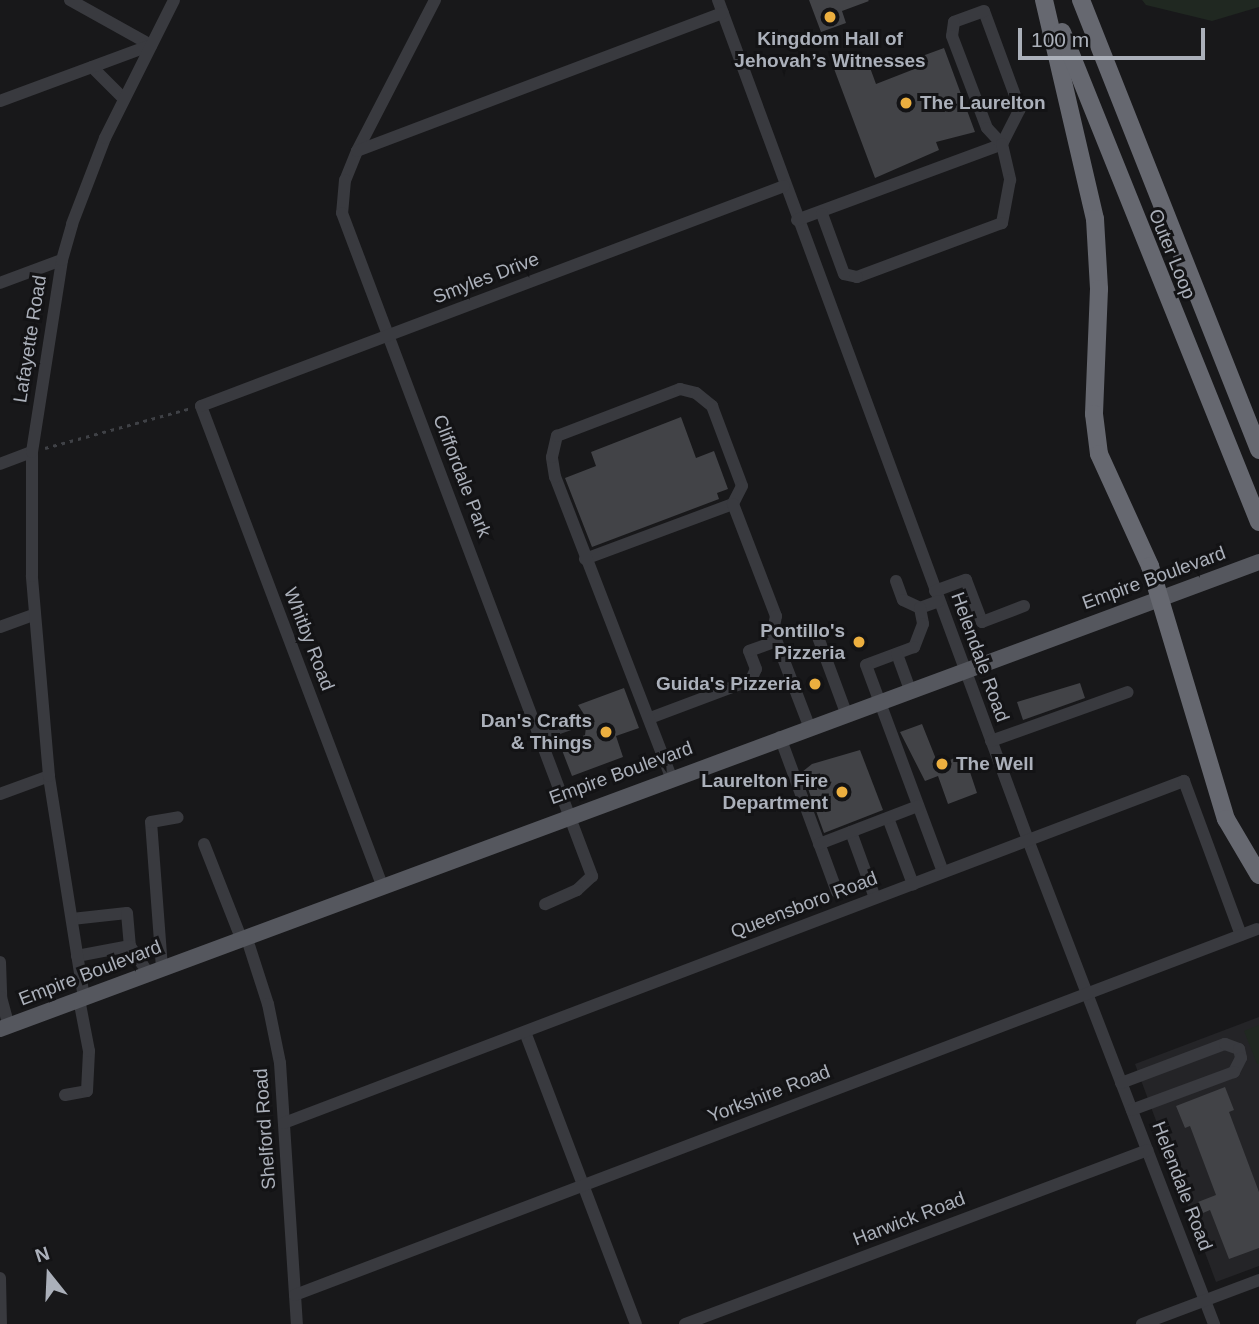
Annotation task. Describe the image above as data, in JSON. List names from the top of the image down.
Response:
{
  "streets": {
    "highway": ["Outer Loop"],
    "main road": ["Empire Boulevard"],
    "street": [
      "Smyles Drive",
      "Lafayette Road",
      "Cliffordale Park",
      "Whitby Road",
      "Helendale Road",
      "Queensboro Road",
      "Yorkshire Road",
      "Shelford Road",
      "Harwick Road"
    ]
  },
  "crossings": [
    ["Smyles Drive", "Cliffordale Park"],
    ["Smyles Drive", "Whitby Road"],
    ["Smyles Drive", "Helendale Road"],
    ["Lafayette Road", "Empire Boulevard"],
    ["Cliffordale Park", "Empire Boulevard"],
    ["Empire Boulevard", "Whitby Road"],
    ["Empire Boulevard", "Helendale Road"],
    ["Empire Boulevard", "Shelford Road"],
    ["Helendale Road", "Queensboro Road"],
    ["Helendale Road", "Yorkshire Road"],
    ["Helendale Road", "Harwick Road"],
    ["Queensboro Road", "Yorkshire Road"],
    ["Queensboro Road", "Shelford Road"],
    ["Yorkshire Road", "Shelford Road"]
  ],
  "places": [
    "Kingdom Hall of Jehovah’s Witnesses",
    "The Laurelton",
    "Pontillo's Pizzeria",
    "Guida's Pizzeria",
    "Dan's Crafts & Things",
    "The Well",
    "Laurelton Fire Department"
  ],
  "scale_bar": "100 m",
  "north": "top"
}
